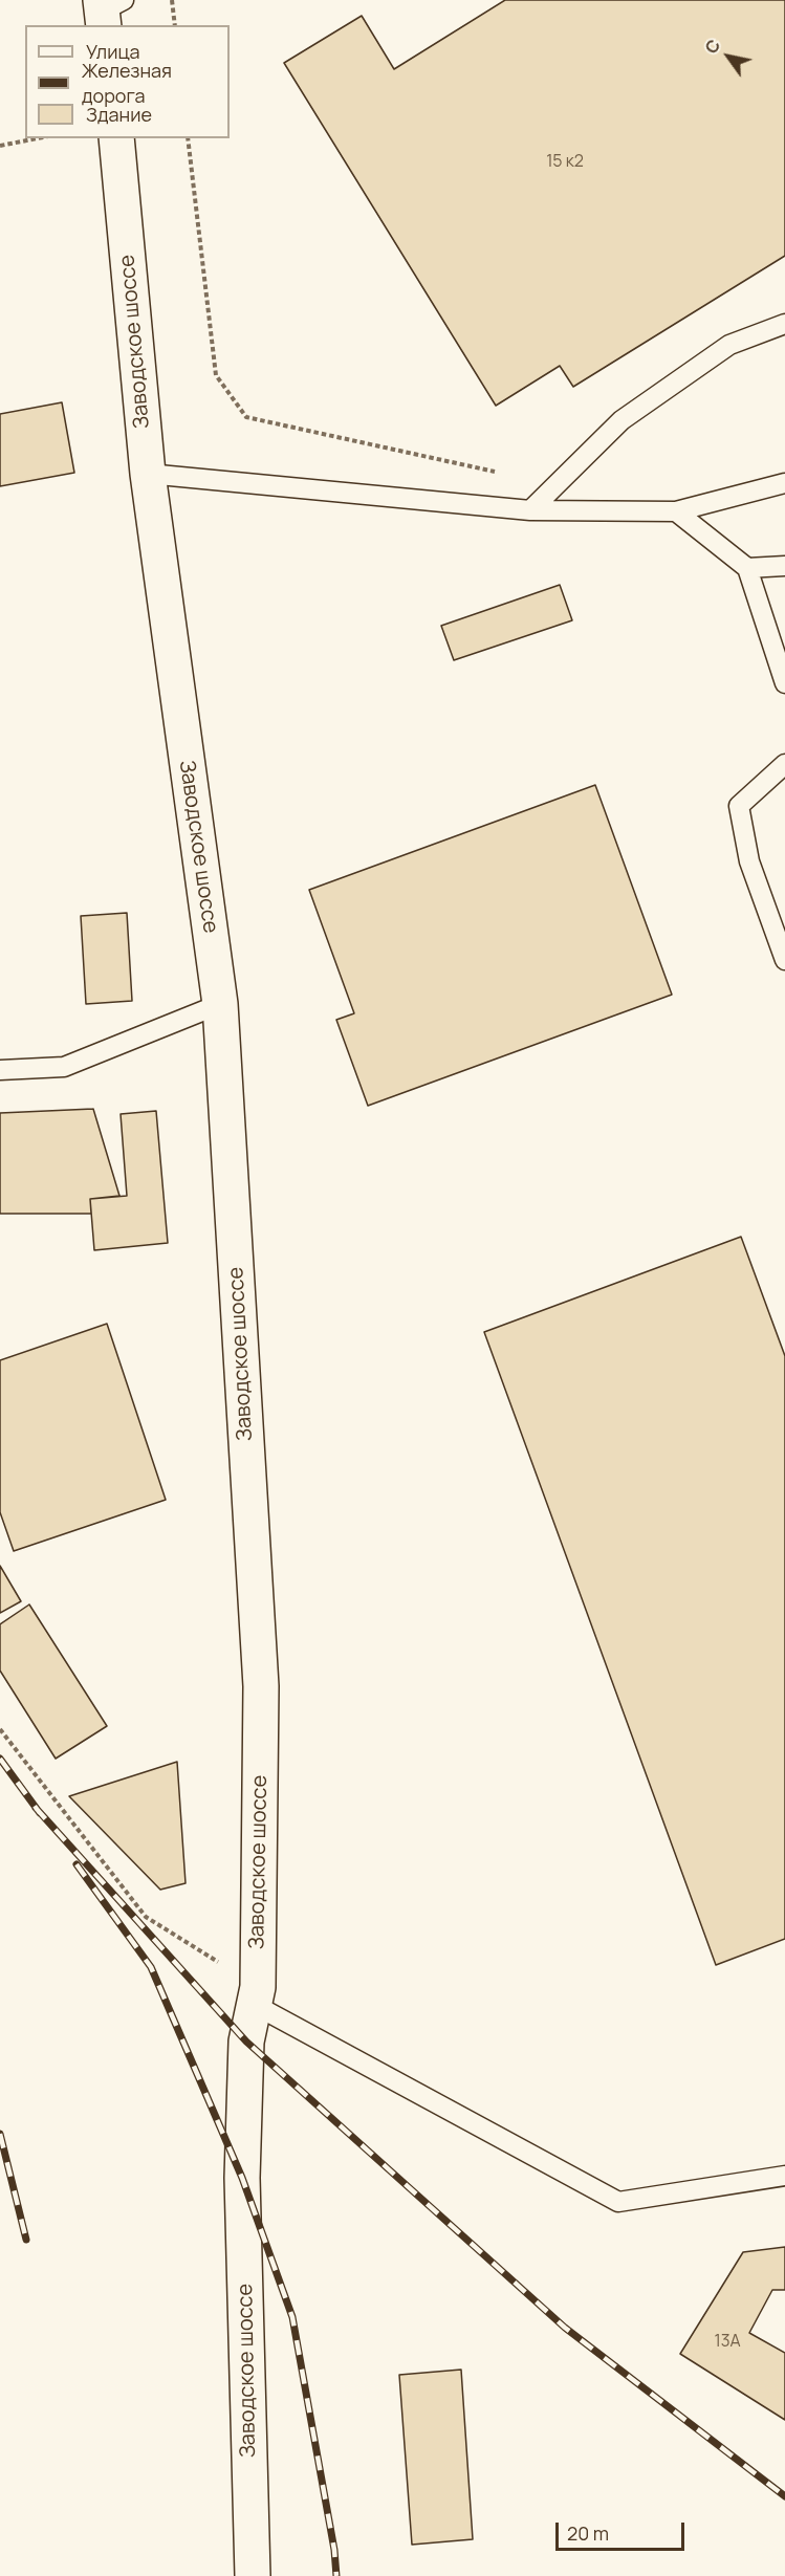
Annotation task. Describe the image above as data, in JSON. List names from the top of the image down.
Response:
{
  "streets": {
    "main road": ["Заводское шоссе"]
  },
  "house_numbers": ["15 к2", "13А"],
  "legend": ["Улица", "Железная дорога", "Здание"],
  "scale_bar": "20 m",
  "north": "top left"
}
